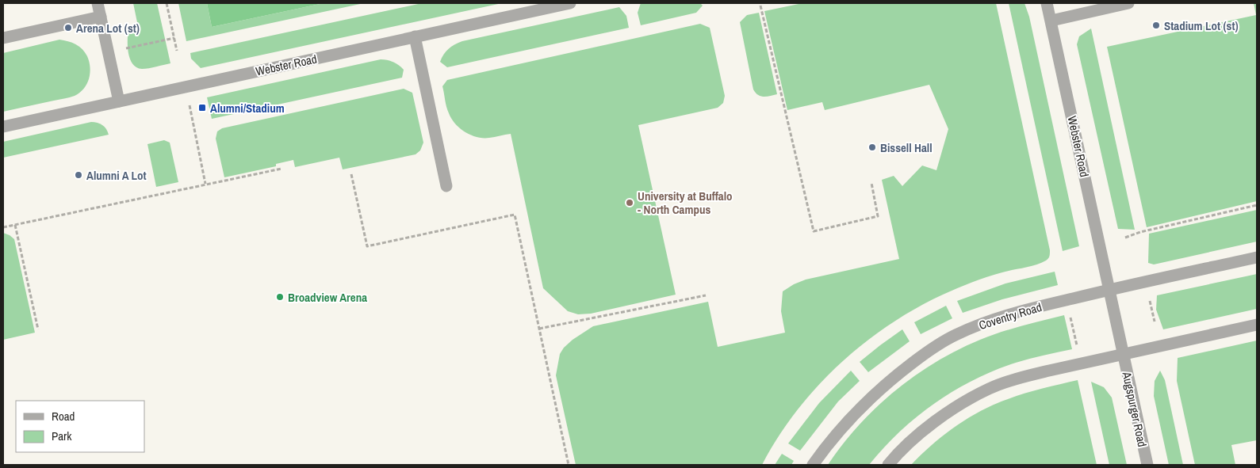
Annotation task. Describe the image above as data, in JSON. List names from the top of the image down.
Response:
{
  "streets": {
    "street": ["Webster Road", "Coventry Road", "Augspurger Road"]
  },
  "crossings": [
    ["Webster Road", "Coventry Road"],
    ["Webster Road", "Augspurger Road"]
  ],
  "places": {
    "other": [
      "Stadium Lot (st)",
      "Arena Lot (st)",
      "Bissell Hall",
      "Alumni A Lot",
      "University at Buffalo - North Campus",
      "Broadview Arena"
    ],
    "transit": ["Alumni/Stadium"]
  },
  "legend": ["Road", "Park"]
}
